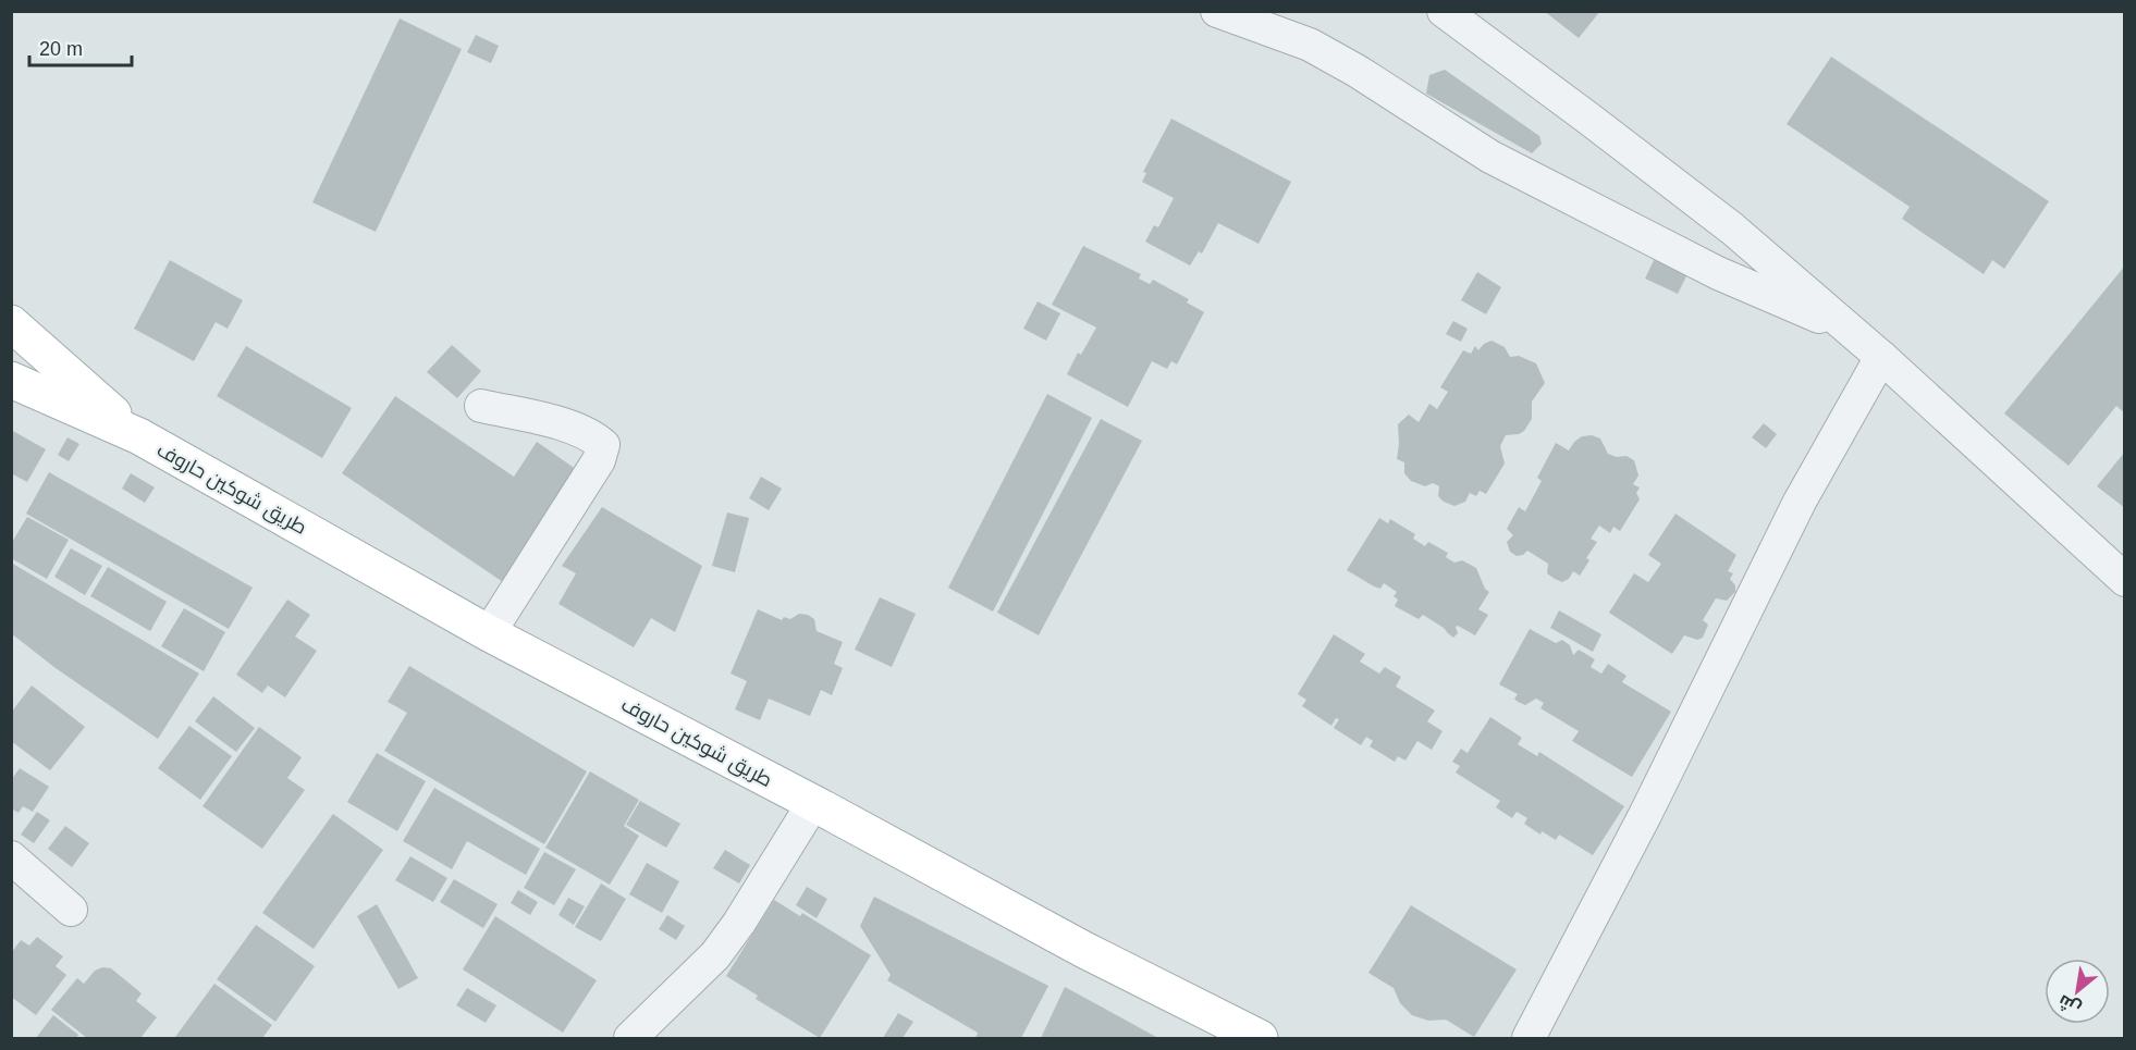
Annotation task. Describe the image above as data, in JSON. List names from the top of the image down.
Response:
{
  "streets": {
    "main road": ["طريق شوكين حاروف"]
  },
  "scale_bar": "20 m",
  "north": "bottom left"
}
